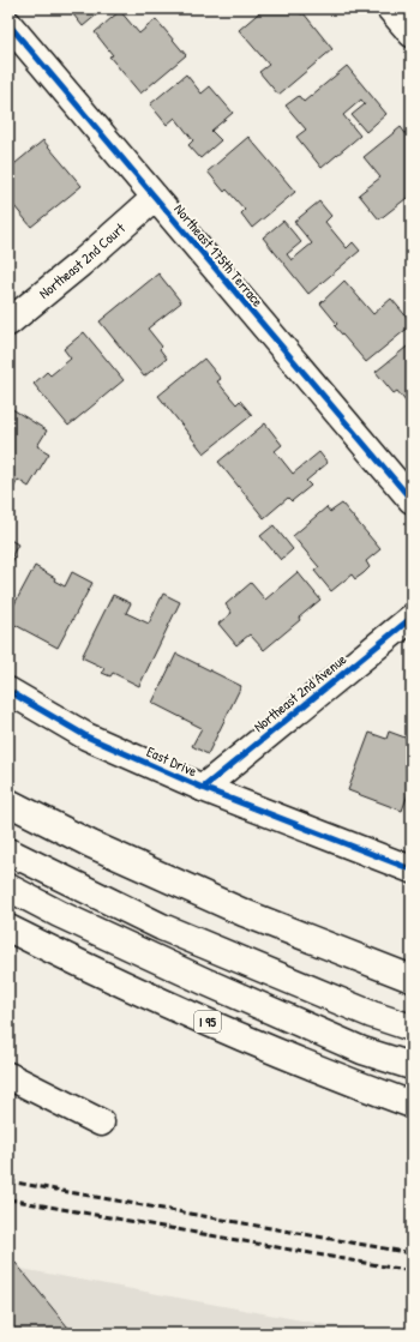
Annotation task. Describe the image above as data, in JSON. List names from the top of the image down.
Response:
{
  "streets": {
    "main road": [
      "Northeast 175th Terrace",
      "Northeast 2nd Court",
      "Northeast 2nd Avenue",
      "East Drive",
      "I 95"
    ]
  },
  "crossings": [
    ["Northeast 175th Terrace", "Northeast 2nd Court"],
    ["Northeast 2nd Avenue", "East Drive"]
  ]
}
